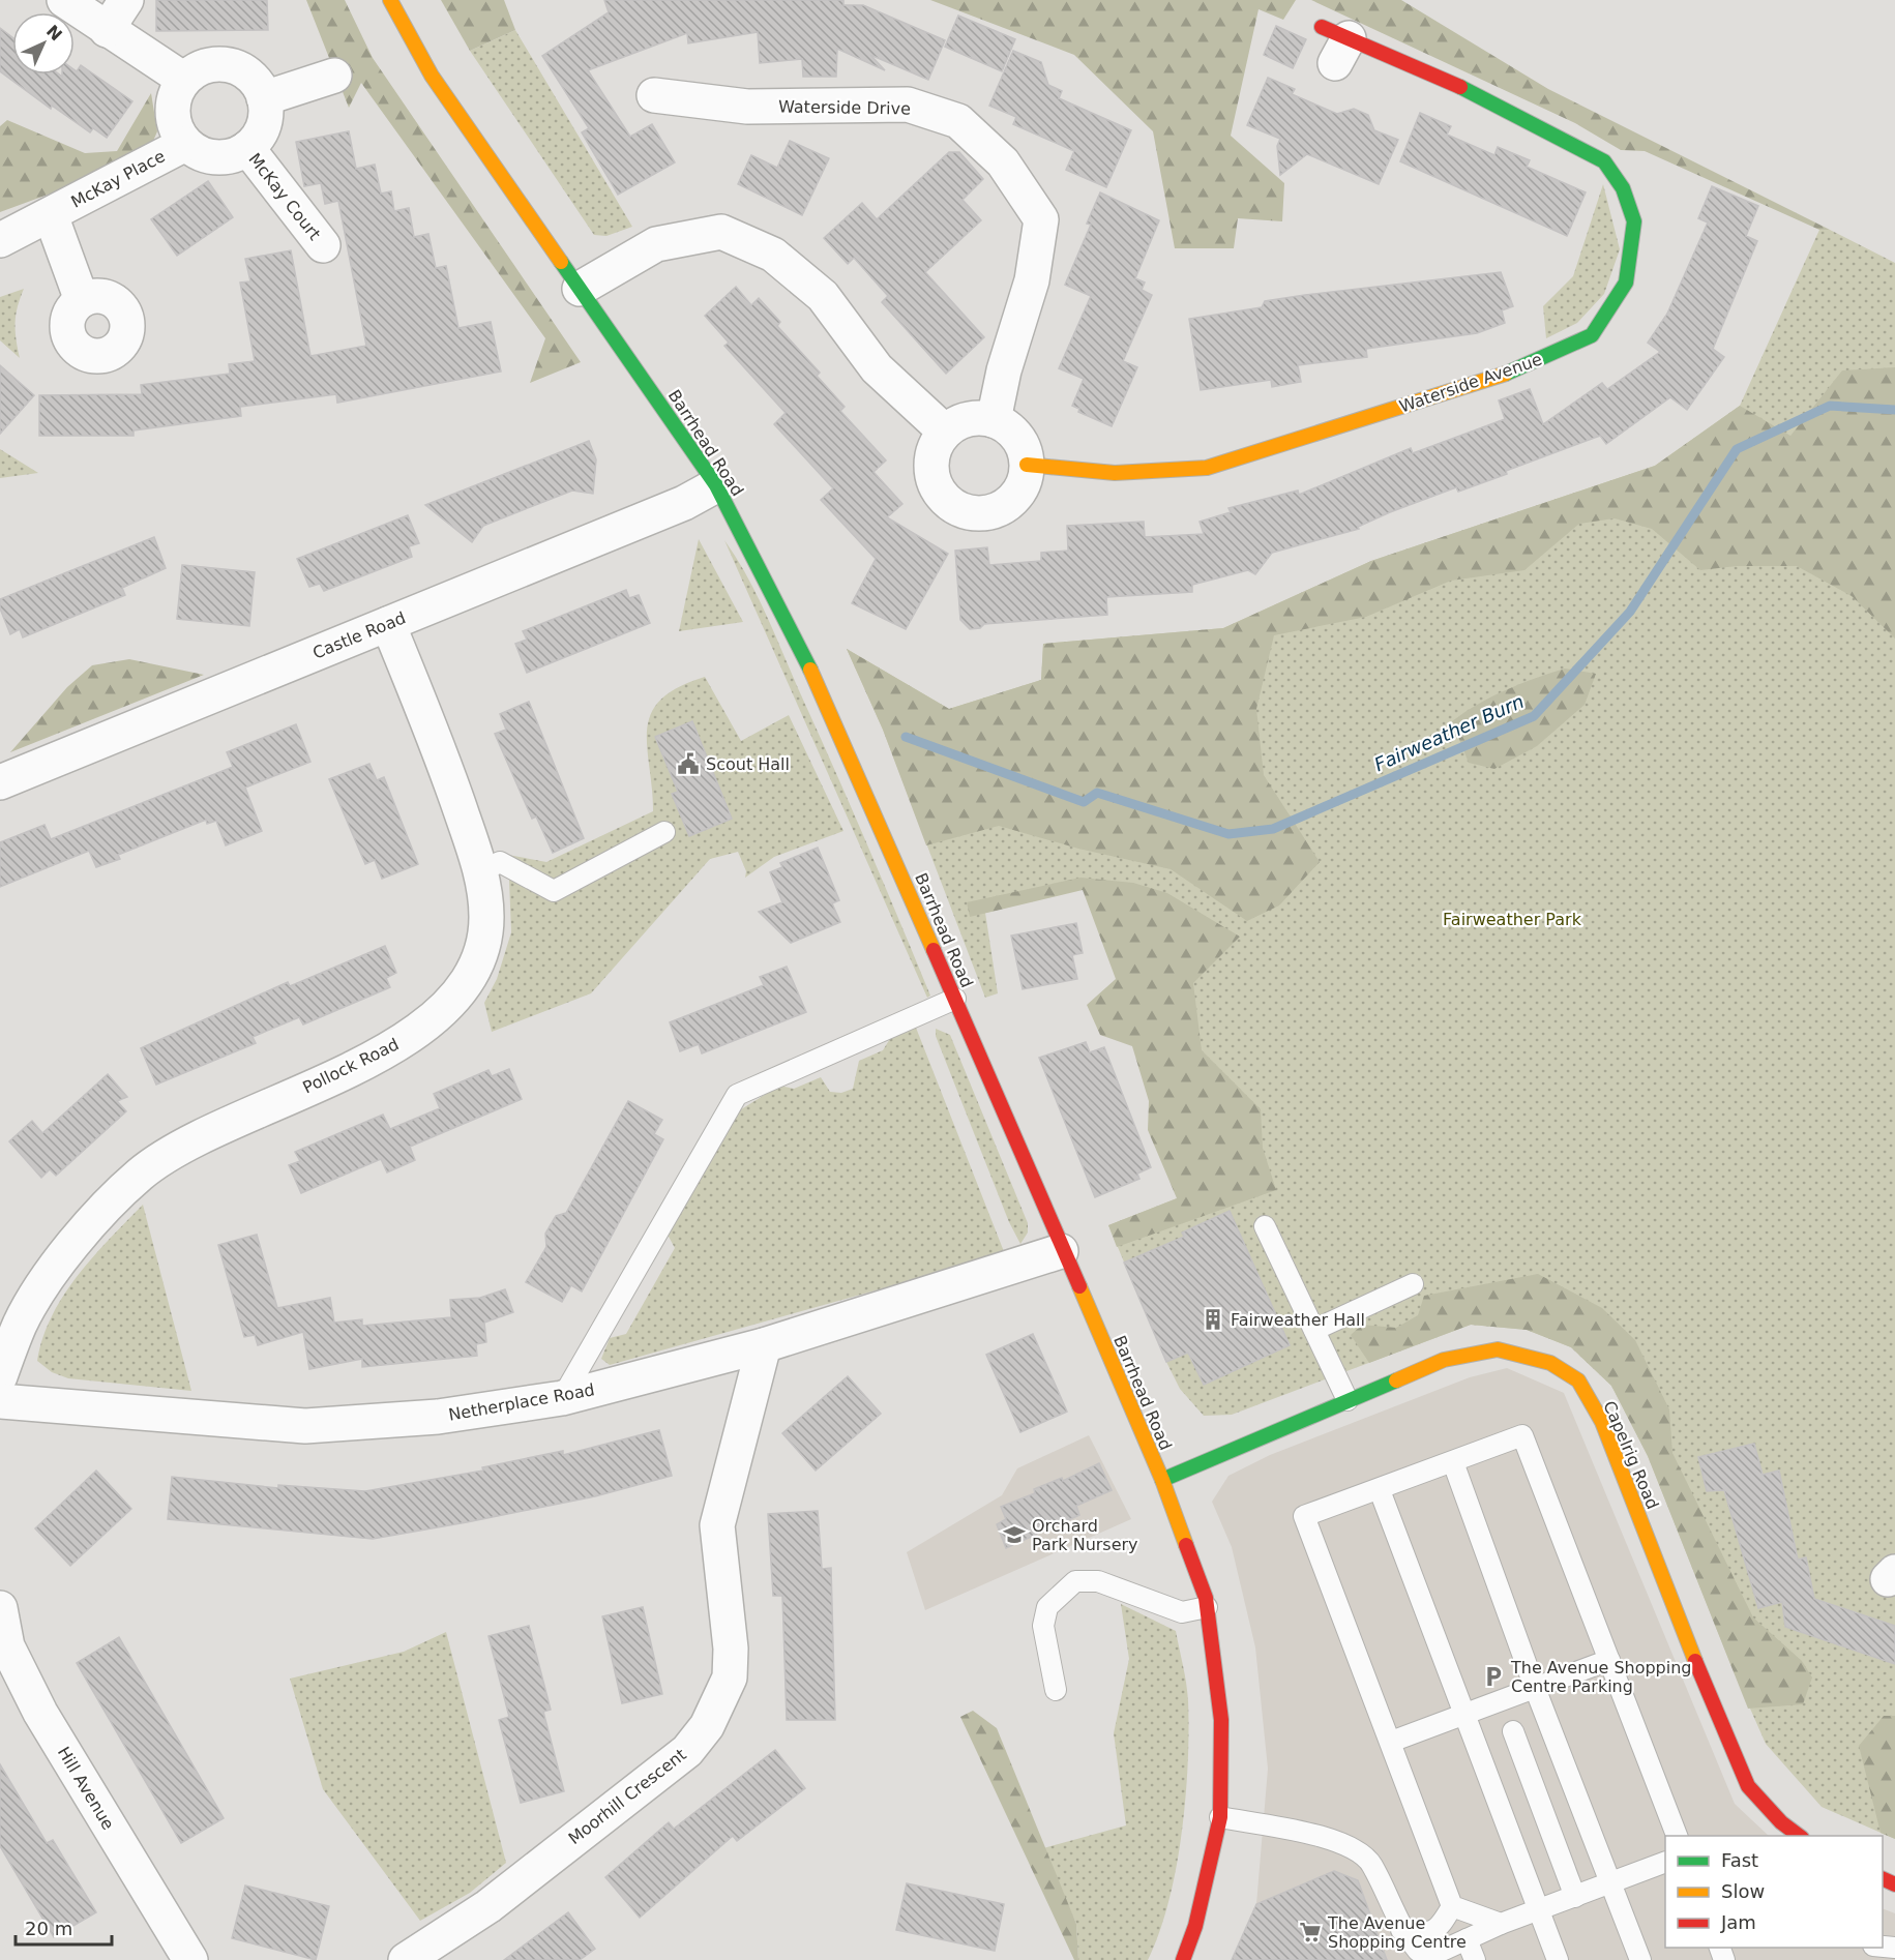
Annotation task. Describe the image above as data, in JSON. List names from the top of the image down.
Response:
{
  "streets": {
    "street": [
      "Waterside Drive",
      "McKay Place",
      "McKay Court",
      "Waterside Avenue",
      "Barrhead Road",
      "Castle Road",
      "Pollock Road",
      "Netherplace Road",
      "Capelrig Road",
      "Hill Avenue",
      "Moorhill Crescent"
    ]
  },
  "crossings": [
    ["Waterside Drive", "Waterside Avenue"],
    ["McKay Place", "McKay Court"],
    ["Barrhead Road", "Castle Road"],
    ["Barrhead Road", "Netherplace Road"],
    ["Barrhead Road", "Capelrig Road"],
    ["Castle Road", "Pollock Road"],
    ["Netherplace Road", "Moorhill Crescent"]
  ],
  "water": ["Fairweather Burn"],
  "parks": ["Fairweather Park"],
  "places": {
    "public building": ["Scout Hall"],
    "building": ["Fairweather Hall"],
    "school or university": ["Orchard Park Nursery"],
    "parking": ["The Avenue Shopping Centre Parking"],
    "supermarket": ["The Avenue Shopping Centre"]
  },
  "legend": ["Fast", "Slow", "Jam"],
  "scale_bar": "20 m",
  "north": "top right"
}
